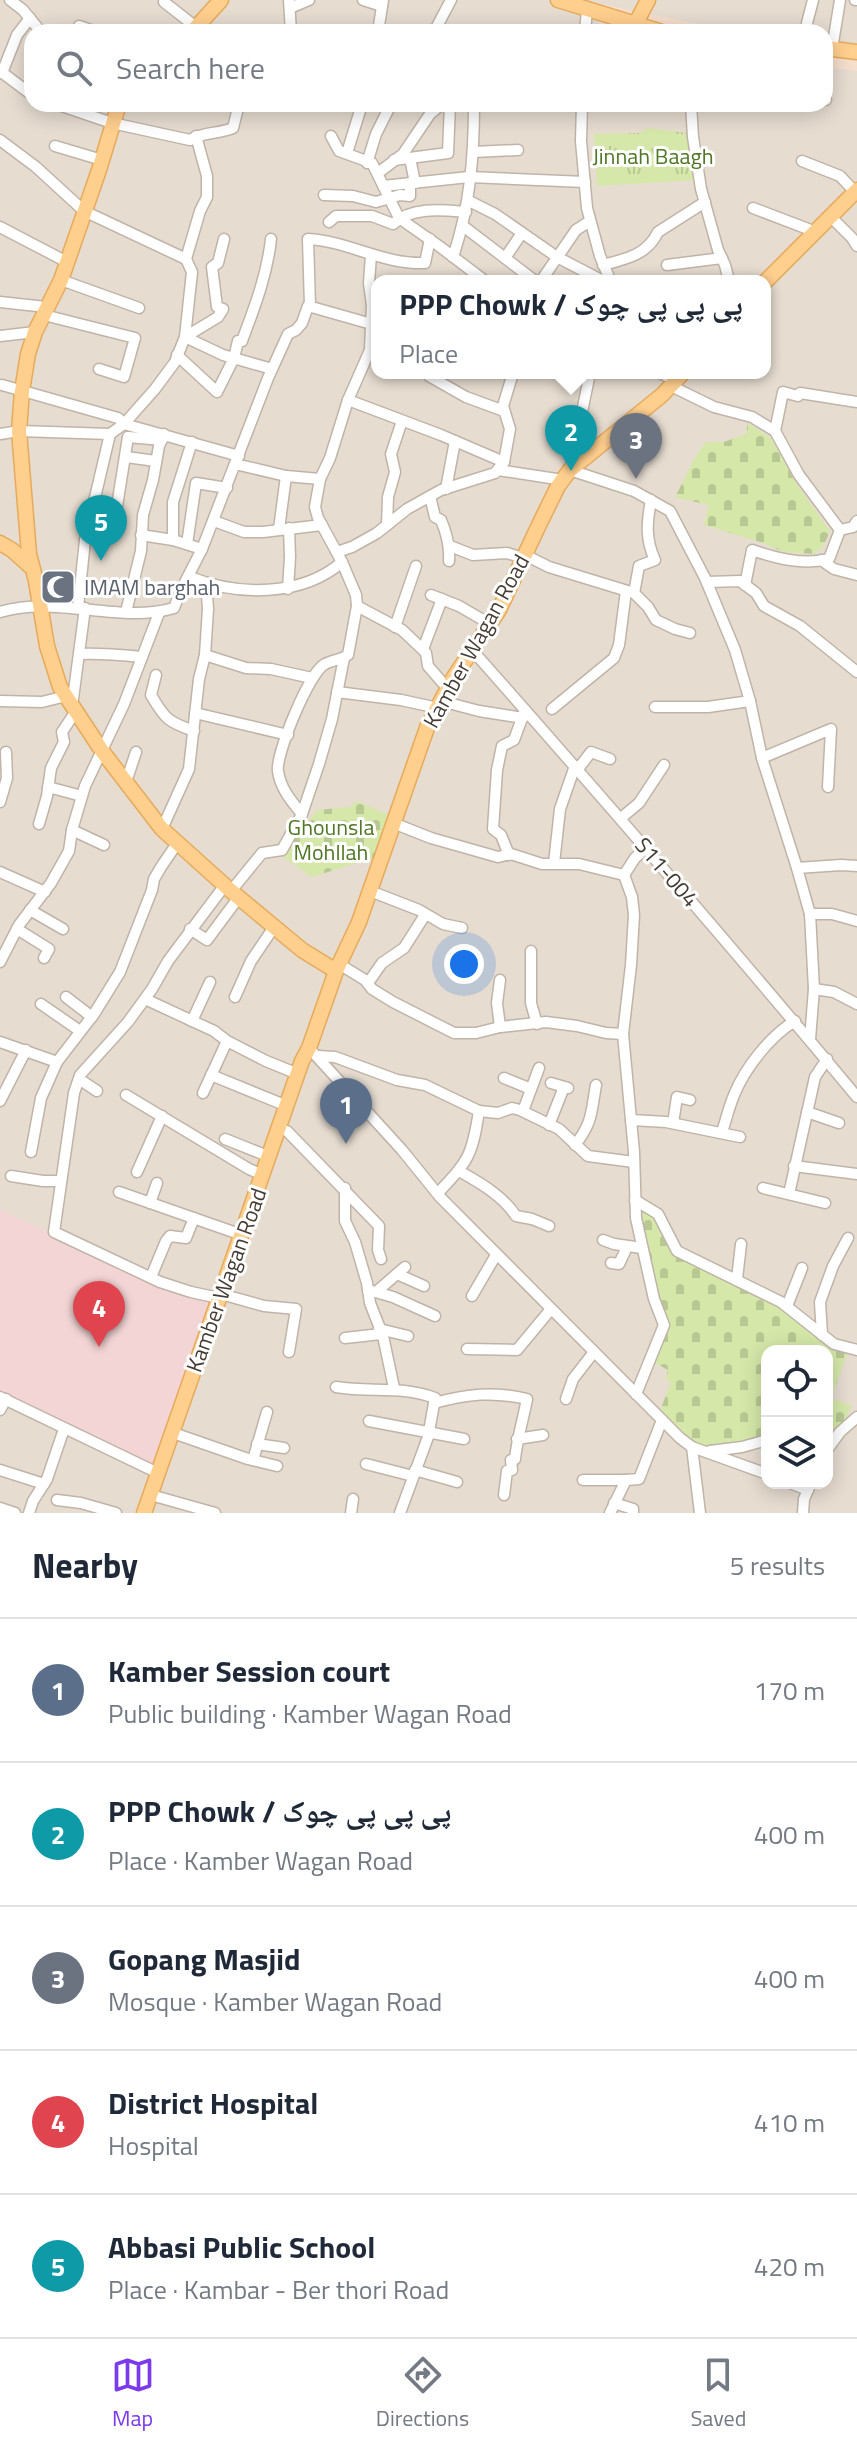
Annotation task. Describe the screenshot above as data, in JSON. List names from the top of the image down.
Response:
{
  "streets": {
    "main road": ["Kamber Wagan Road"],
    "street": ["S11-004"]
  },
  "crossings": [
    ["Kamber Wagan Road", "S11-004"]
  ],
  "parks": ["Jinnah Baagh", "Ghounsla Mohllah"],
  "places": {
    "mosque": ["IMAM barghah"]
  },
  "page": {
    "search": "Search here",
    "popup": ["PPP Chowk / پی پی پی چوک", "Place"],
    "pins": [
      "2",
      "3",
      "5",
      "1",
      "4"
    ],
    "heading": ["Nearby", "5 results"],
    "list": [
      {
        "mark": "1",
        "name": "Kamber Session court",
        "note": "Public building · Kamber Wagan Road",
        "value": "170 m"
      },
      {
        "mark": "2",
        "name": "PPP Chowk / پی پی پی چوک",
        "note": "Place · Kamber Wagan Road",
        "value": "400 m"
      },
      {
        "mark": "3",
        "name": "Gopang Masjid",
        "note": "Mosque · Kamber Wagan Road",
        "value": "400 m"
      },
      {
        "mark": "4",
        "name": "District Hospital",
        "note": "Hospital",
        "value": "410 m"
      },
      {
        "mark": "5",
        "name": "Abbasi Public School",
        "note": "Place · Kambar - Ber thori Road",
        "value": "420 m"
      }
    ],
    "nav": ["Map", "Directions", "Saved"]
  }
}
